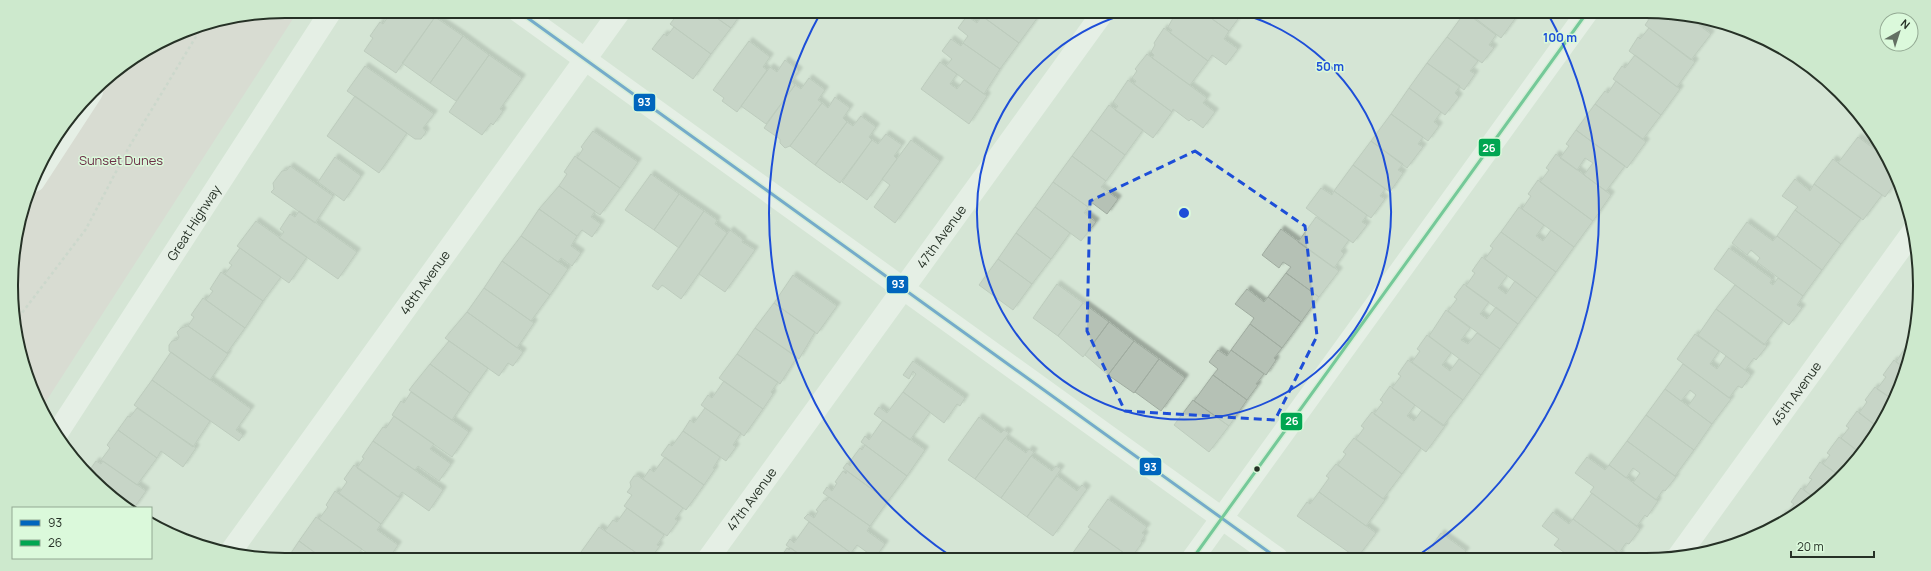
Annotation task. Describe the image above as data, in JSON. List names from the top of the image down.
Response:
{
  "streets": {
    "street": [
      "Great Highway",
      "47th Avenue",
      "48th Avenue",
      "45th Avenue"
    ]
  },
  "parks": ["Sunset Dunes"],
  "lines": ["transit line 93", "transit line 26"],
  "legend": ["93", "26"],
  "scale_bar": "20 m",
  "north": "top right",
  "rings": ["100 m", "50 m"]
}
